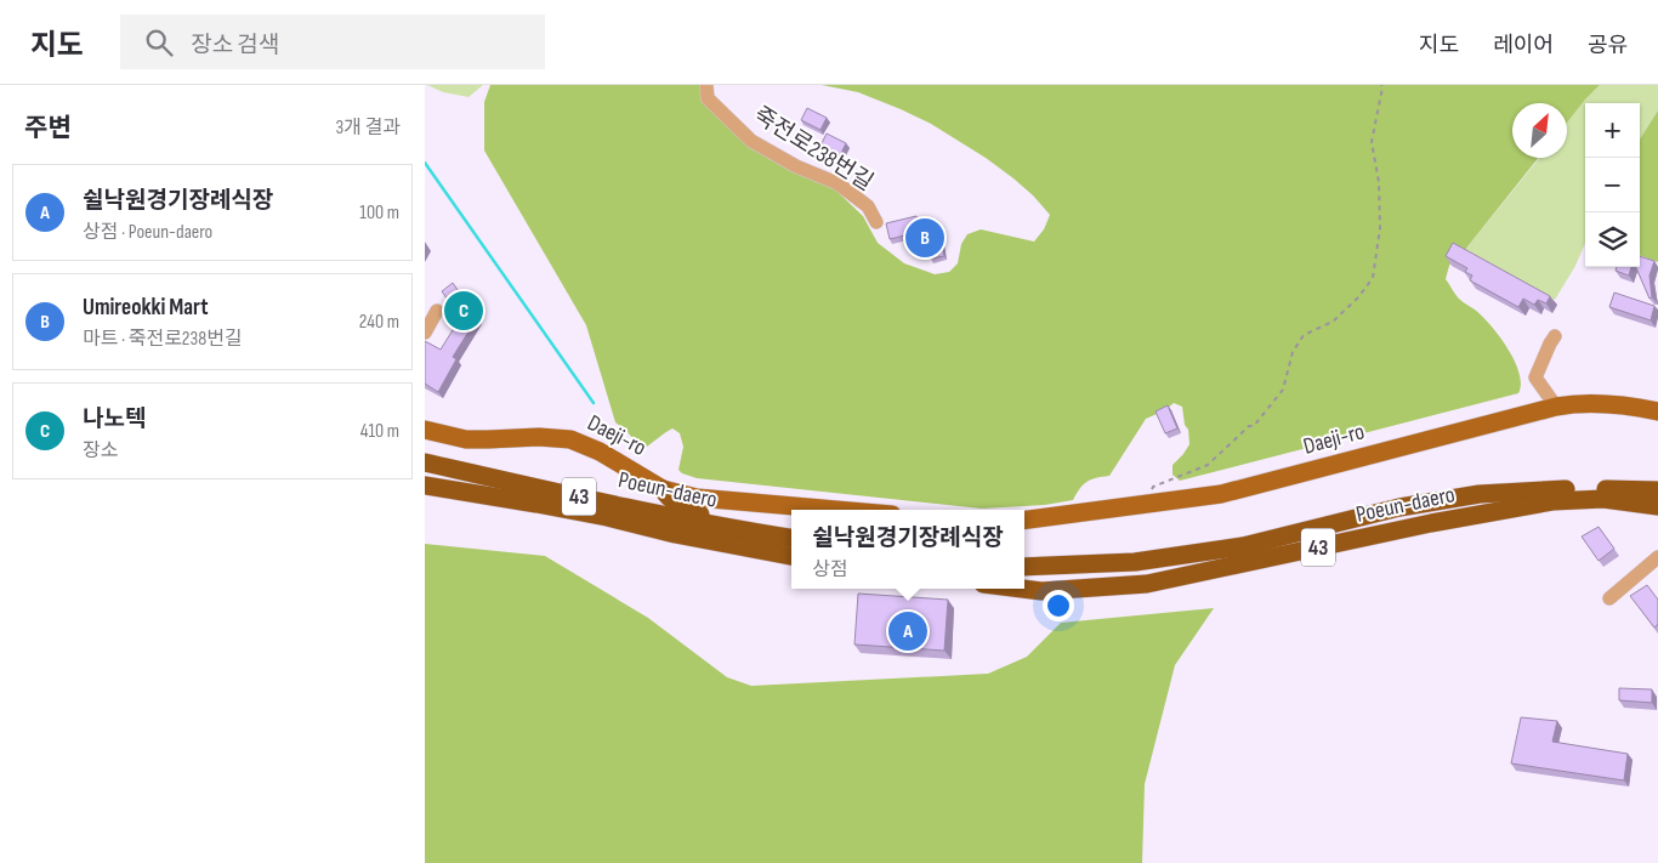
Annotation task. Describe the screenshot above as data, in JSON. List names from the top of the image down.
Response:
{
  "streets": {
    "highway": ["Poeun-daero", "43"],
    "main road": ["Daeji-ro"],
    "street": ["죽전로238번길"]
  },
  "north": "top right",
  "page": {
    "header": "지도",
    "search": "장소 검색",
    "nav": ["지도", "레이어", "공유"],
    "heading": ["주변", "3개 결과"],
    "map_buttons": ["+", "−"],
    "list": [
      {
        "mark": "A",
        "name": "쉴낙원경기장례식장",
        "note": "상점 · Poeun-daero",
        "value": "100 m"
      },
      {
        "mark": "B",
        "name": "Umireokki Mart",
        "note": "마트 · 죽전로238번길",
        "value": "240 m"
      },
      {
        "mark": "C",
        "name": "나노텍",
        "note": "장소",
        "value": "410 m"
      }
    ],
    "pins": ["B", "C", "A"],
    "popup": ["쉴낙원경기장례식장", "상점"]
  }
}
